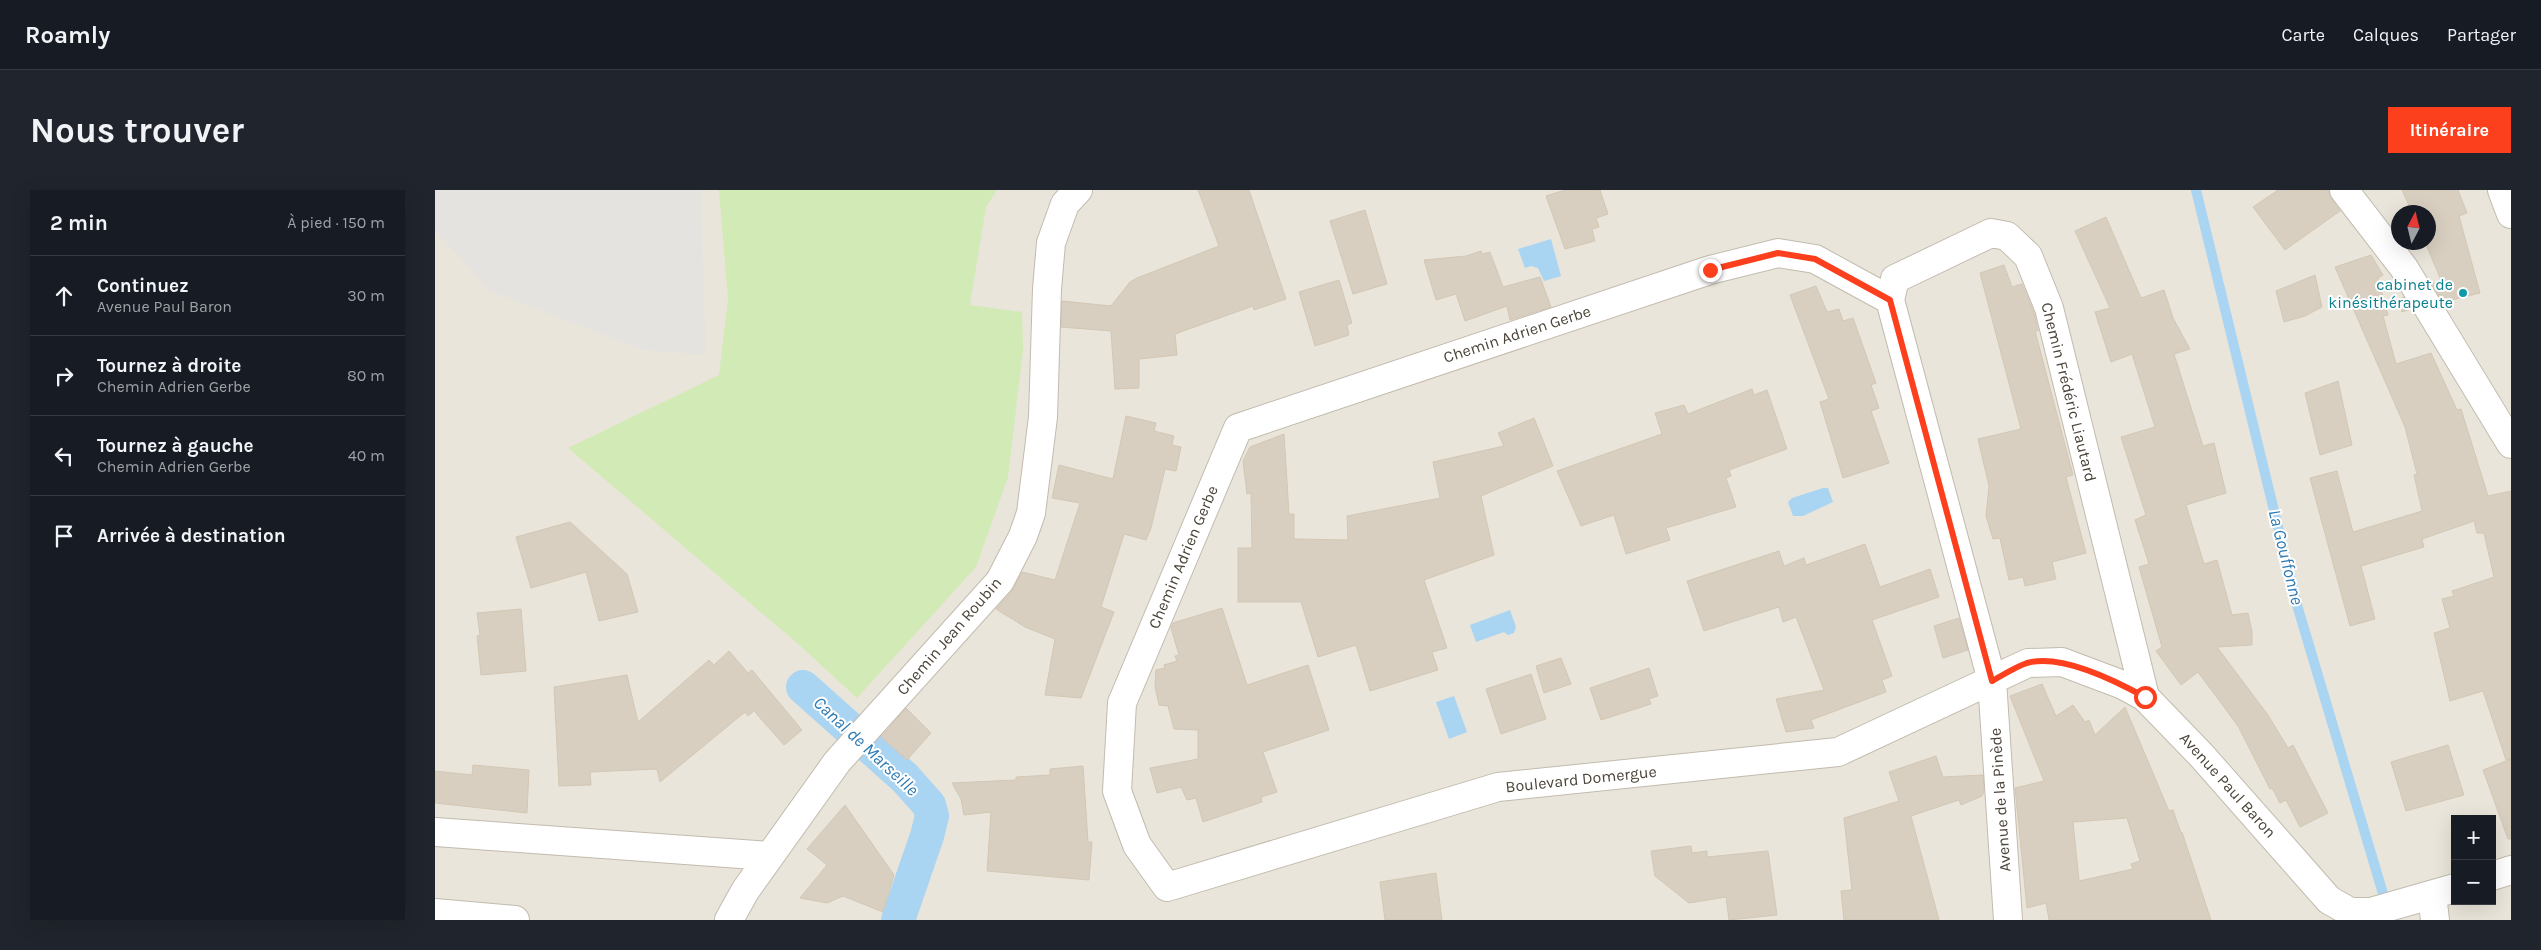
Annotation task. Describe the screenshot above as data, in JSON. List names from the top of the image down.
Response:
{
  "streets": {
    "street": [
      "Chemin Adrien Gerbe",
      "Chemin Frédéric Liautard",
      "Chemin Jean Roubin",
      "Boulevard Domergue",
      "Avenue Paul Baron",
      "Avenue de la Pinède"
    ]
  },
  "crossings": [
    ["Chemin Adrien Gerbe", "Chemin Frédéric Liautard"],
    ["Chemin Adrien Gerbe", "Boulevard Domergue"],
    ["Chemin Frédéric Liautard", "Avenue Paul Baron"],
    ["Boulevard Domergue", "Avenue Paul Baron"],
    ["Boulevard Domergue", "Avenue de la Pinède"],
    ["Avenue Paul Baron", "Avenue de la Pinède"]
  ],
  "water": ["La Gouffonne", "Canal de Marseille"],
  "places": ["cabinet de kinésithérapeute"],
  "north": "top",
  "page": {
    "header": "Roamly",
    "nav": ["Carte", "Calques", "Partager"],
    "buttons": "Itinéraire",
    "title": "Nous trouver",
    "heading": ["2 min", "À pied · 150 m"],
    "list": [
      ["Continuez", "Avenue Paul Baron", "30 m"],
      ["Tournez à droite", "Chemin Adrien Gerbe", "80 m"],
      ["Tournez à gauche", "Chemin Adrien Gerbe", "40 m"],
      "Arrivée à destination"
    ],
    "map_buttons": ["+", "−"]
  }
}
